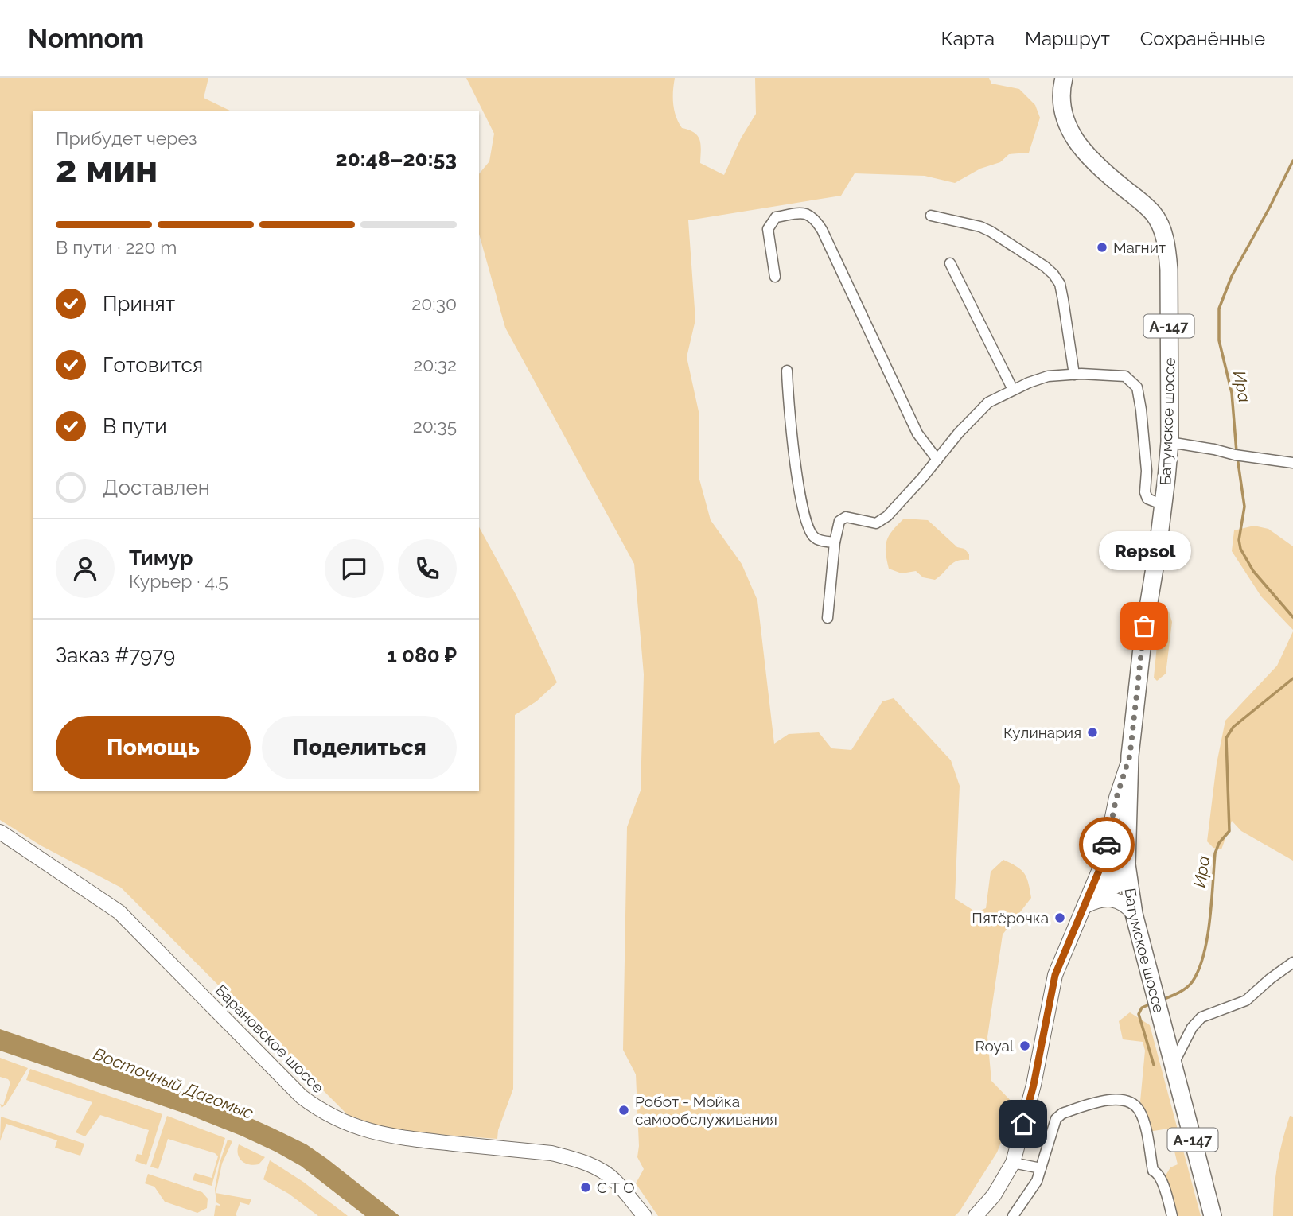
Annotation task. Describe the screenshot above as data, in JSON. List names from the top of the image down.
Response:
{
  "streets": {
    "highway": ["А-147", "Батумское шоссе"],
    "main road": ["Барановское шоссе"]
  },
  "crossings": [
    ["А-147", "Батумское шоссе"]
  ],
  "water": ["Ира", "Восточный Дагомыс"],
  "places": [
    "Магнит",
    "Repsol",
    "Кулинария",
    "Пятёрочка",
    "Royal",
    "Робот - Мойка самообслуживания",
    "С Т О"
  ],
  "page": {
    "header": "Nomnom",
    "nav": ["Карта", "Маршрут", "Сохранённые"],
    "heading": ["2 мин", "Прибудет через", "20:48–20:53"],
    "panel": [
      "Тимур",
      "Курьер · 4.5",
      "Заказ #7979",
      "1 080 ₽"
    ],
    "bar": "В пути · 220 m",
    "list": [
      ["Принят", "20:30"],
      ["Готовится", "20:32"],
      ["В пути", "20:35"],
      "Доставлен"
    ],
    "bubble": "Repsol",
    "buttons": ["Помощь", "Поделиться"]
  }
}
